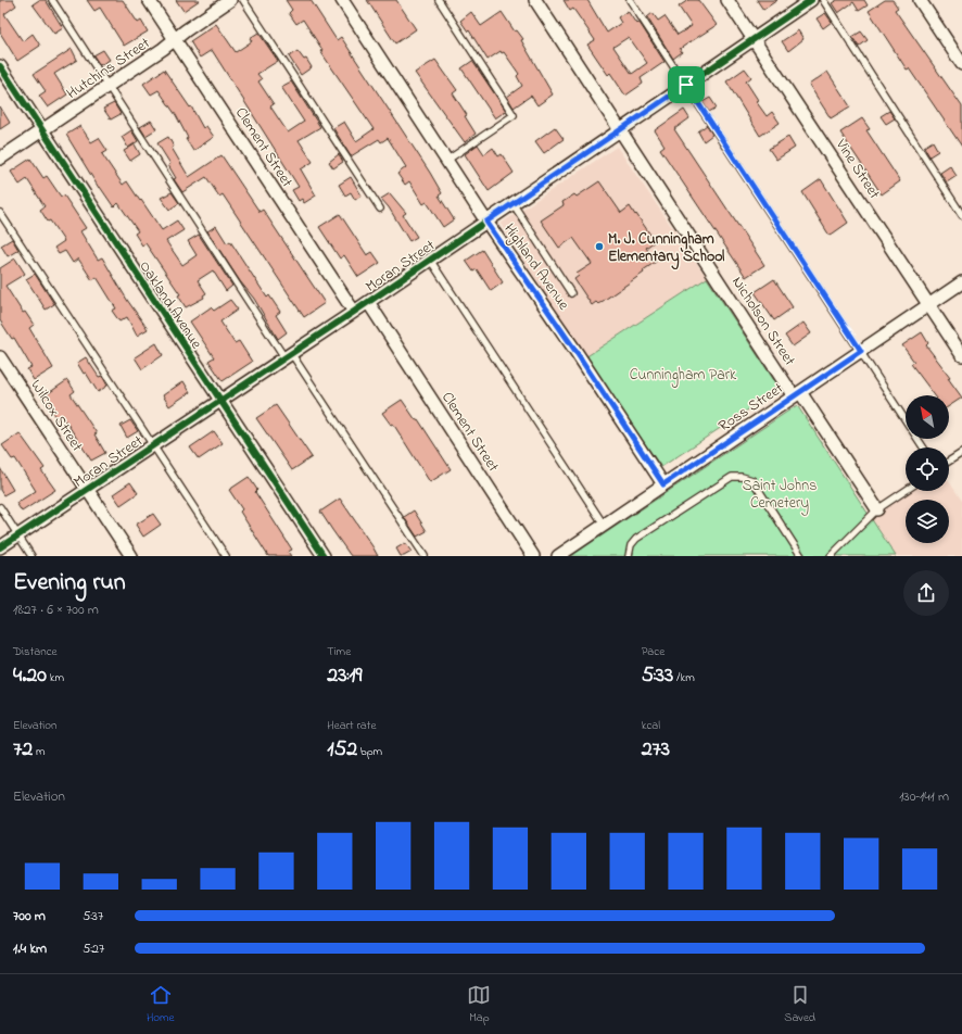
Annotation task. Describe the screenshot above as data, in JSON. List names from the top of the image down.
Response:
{
  "streets": {
    "street": [
      "Hutchins Street",
      "Clement Street",
      "Vine Street",
      "Moran Street",
      "Highland Avenue",
      "Oakland Avenue",
      "Nicholson Street",
      "Ross Street",
      "Wilcox Street"
    ]
  },
  "crossings": [
    ["Hutchins Street", "Clement Street"],
    ["Hutchins Street", "Oakland Avenue"],
    ["Clement Street", "Moran Street"],
    ["Vine Street", "Moran Street"],
    ["Vine Street", "Ross Street"],
    ["Moran Street", "Highland Avenue"],
    ["Moran Street", "Oakland Avenue"],
    ["Moran Street", "Nicholson Street"],
    ["Moran Street", "Wilcox Street"],
    ["Highland Avenue", "Ross Street"],
    ["Nicholson Street", "Ross Street"]
  ],
  "parks": ["Cunningham Park", "Saint Johns Cemetery"],
  "places": ["M. J. Cunningham Elementary School"],
  "north": "top left",
  "page": {
    "heading": ["Evening run", "18:27 · 6 × 700 m"],
    "stats": [
      ["Distance", "4.20 km"],
      ["Time", "23:19"],
      ["Pace", "5:33 /km"],
      ["Elevation", "72 m"],
      ["Heart rate", "152 bpm"],
      ["kcal", "273"]
    ],
    "chart": ["Elevation", "130–141 m"],
    "list": [
      {
        "name": "700 m",
        "note": "5:37"
      },
      {
        "name": "1.4 km",
        "note": "5:27"
      }
    ],
    "tabs": ["Home", "Map", "Saved"]
  }
}
